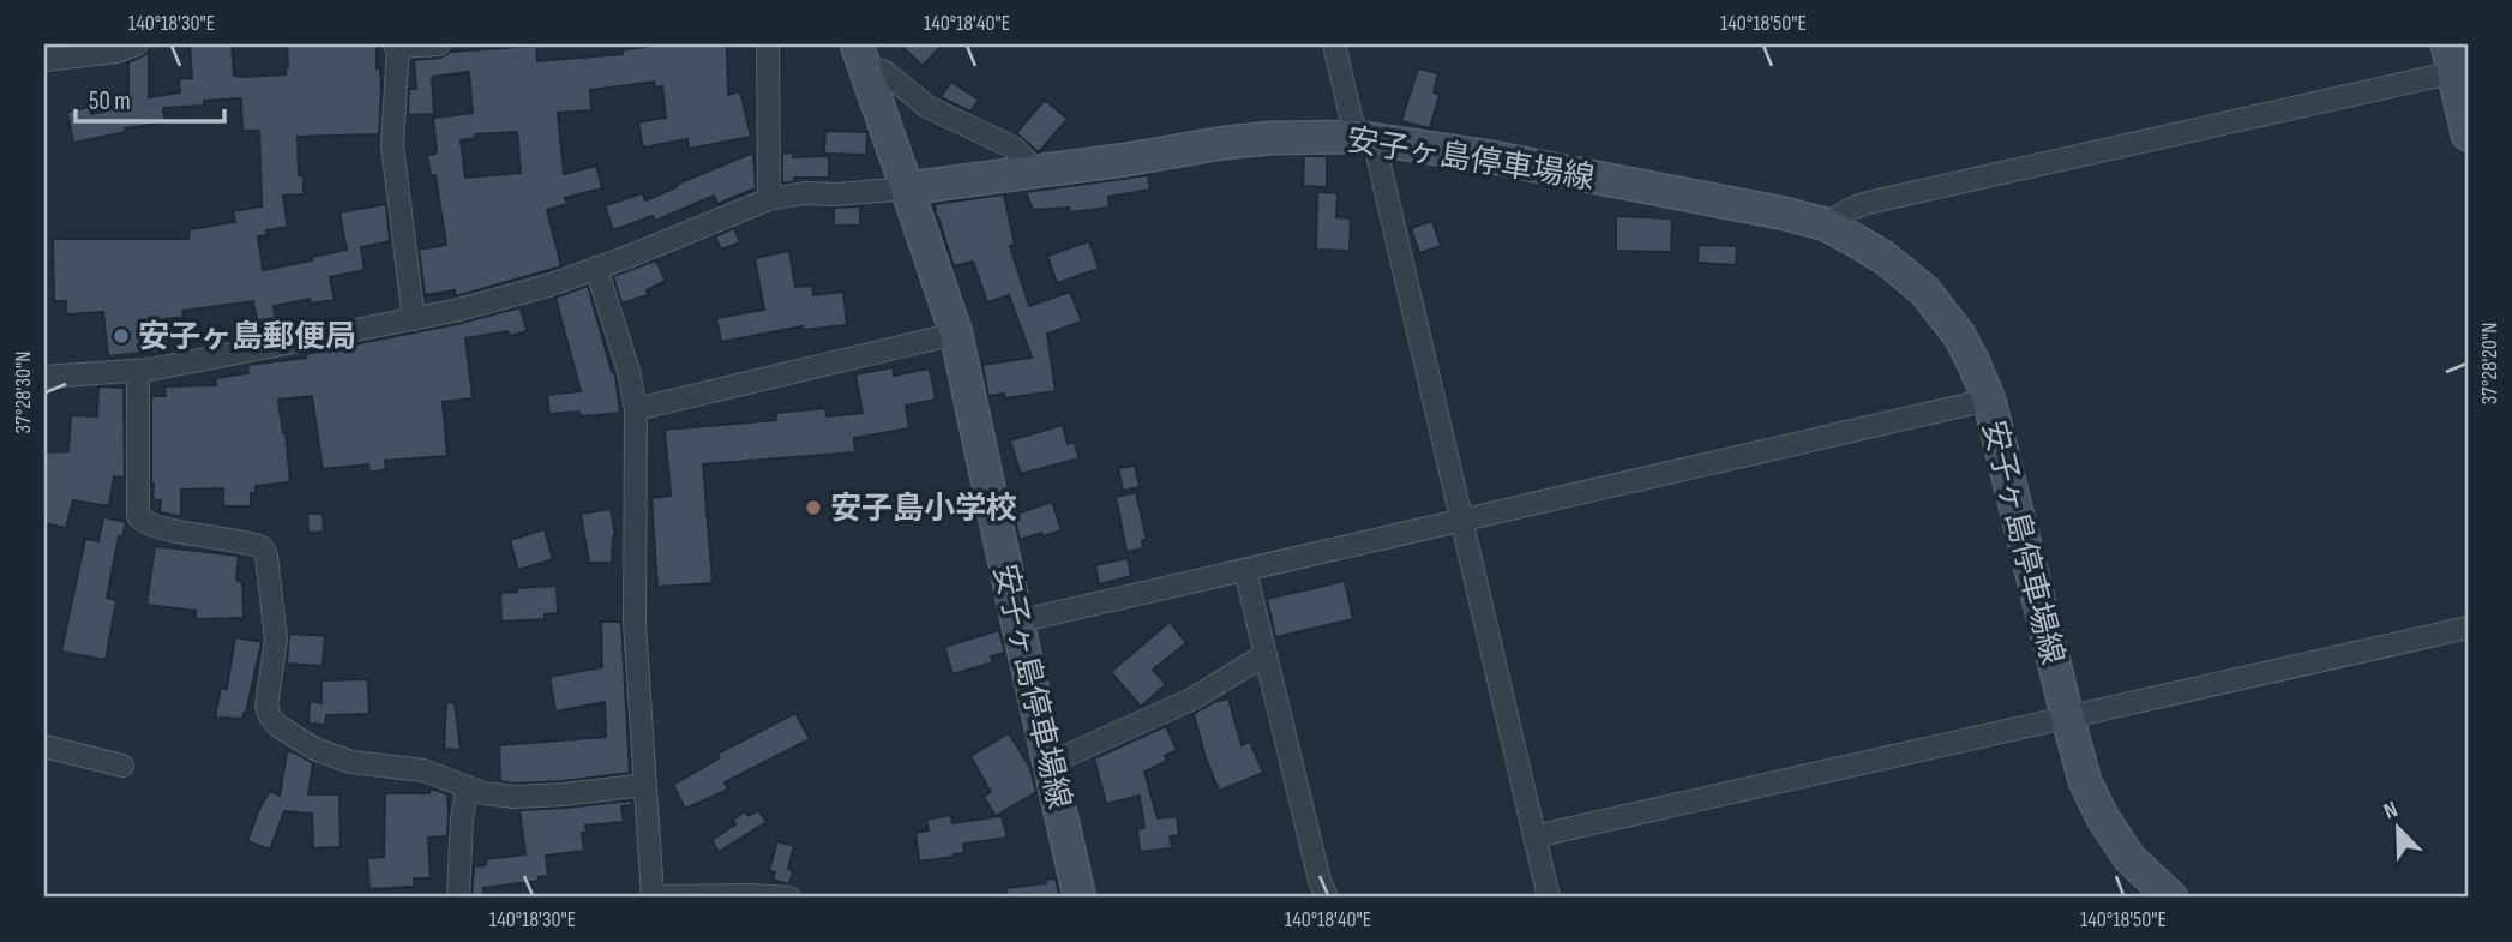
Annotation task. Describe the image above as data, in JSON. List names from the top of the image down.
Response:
{
  "streets": {
    "main road": ["安子ヶ島停車場線"]
  },
  "places": ["安子ヶ島郵便局", "安子島小学校"],
  "scale_bar": "50 m",
  "north": "top left",
  "coordinates": [
    "140°18'30\"E",
    "140°18'40\"E",
    "140°18'50\"E",
    "37°28'20\"N",
    "37°28'30\"N"
  ]
}
